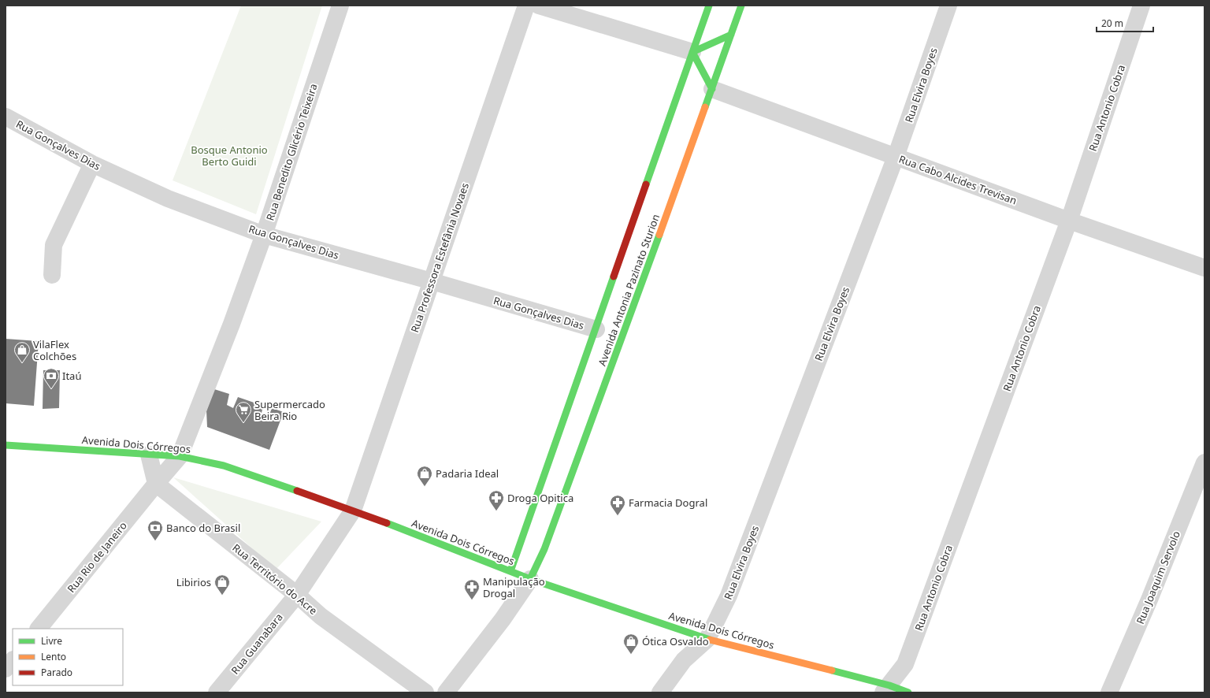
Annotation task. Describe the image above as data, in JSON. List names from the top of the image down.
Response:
{
  "streets": {
    "main road": ["Avenida Antonia Pazinato Sturion", "Avenida Dois Córregos"],
    "street": [
      "Rua Elvira Boyes",
      "Rua Antonio Cobra",
      "Rua Gonçalves Dias",
      "Rua Benedito Glicério Teixeira",
      "Rua Cabo Alcides Trevisan",
      "Rua Professora Estefânia Novaes",
      "Rua Rio de Janeiro",
      "Rua Joaquim Servolo",
      "Rua Território do Acre",
      "Rua Guanabara"
    ]
  },
  "crossings": [
    ["Rua Elvira Boyes", "Rua Cabo Alcides Trevisan"],
    ["Rua Elvira Boyes", "Avenida Dois Córregos"],
    ["Rua Antonio Cobra", "Rua Cabo Alcides Trevisan"],
    ["Rua Antonio Cobra", "Avenida Dois Córregos"],
    ["Rua Gonçalves Dias", "Rua Benedito Glicério Teixeira"],
    ["Rua Gonçalves Dias", "Rua Professora Estefânia Novaes"],
    ["Rua Gonçalves Dias", "Avenida Antonia Pazinato Sturion"],
    ["Rua Benedito Glicério Teixeira", "Avenida Dois Córregos"],
    ["Rua Cabo Alcides Trevisan", "Avenida Antonia Pazinato Sturion"],
    ["Rua Professora Estefânia Novaes", "Avenida Dois Córregos"],
    ["Rua Professora Estefânia Novaes", "Rua Território do Acre"],
    ["Rua Professora Estefânia Novaes", "Rua Guanabara"],
    ["Avenida Antonia Pazinato Sturion", "Avenida Dois Córregos"],
    ["Rua Rio de Janeiro", "Rua Território do Acre"],
    ["Rua Território do Acre", "Rua Guanabara"]
  ],
  "parks": ["Bosque Antonio Berto Guidi"],
  "places": {
    "shop": [
      "VilaFlex Colchões",
      "Padaria Ideal",
      "Libirios",
      "Ótica Osvaldo"
    ],
    "bank": ["Itaú", "Banco do Brasil"],
    "supermarket": ["Supermercado Beira Rio"],
    "pharmacy": ["Droga Opitica", "Farmacia Dogral", "Manipulação Drogal"]
  },
  "legend": ["Livre", "Lento", "Parado"],
  "scale_bar": "20 m"
}
